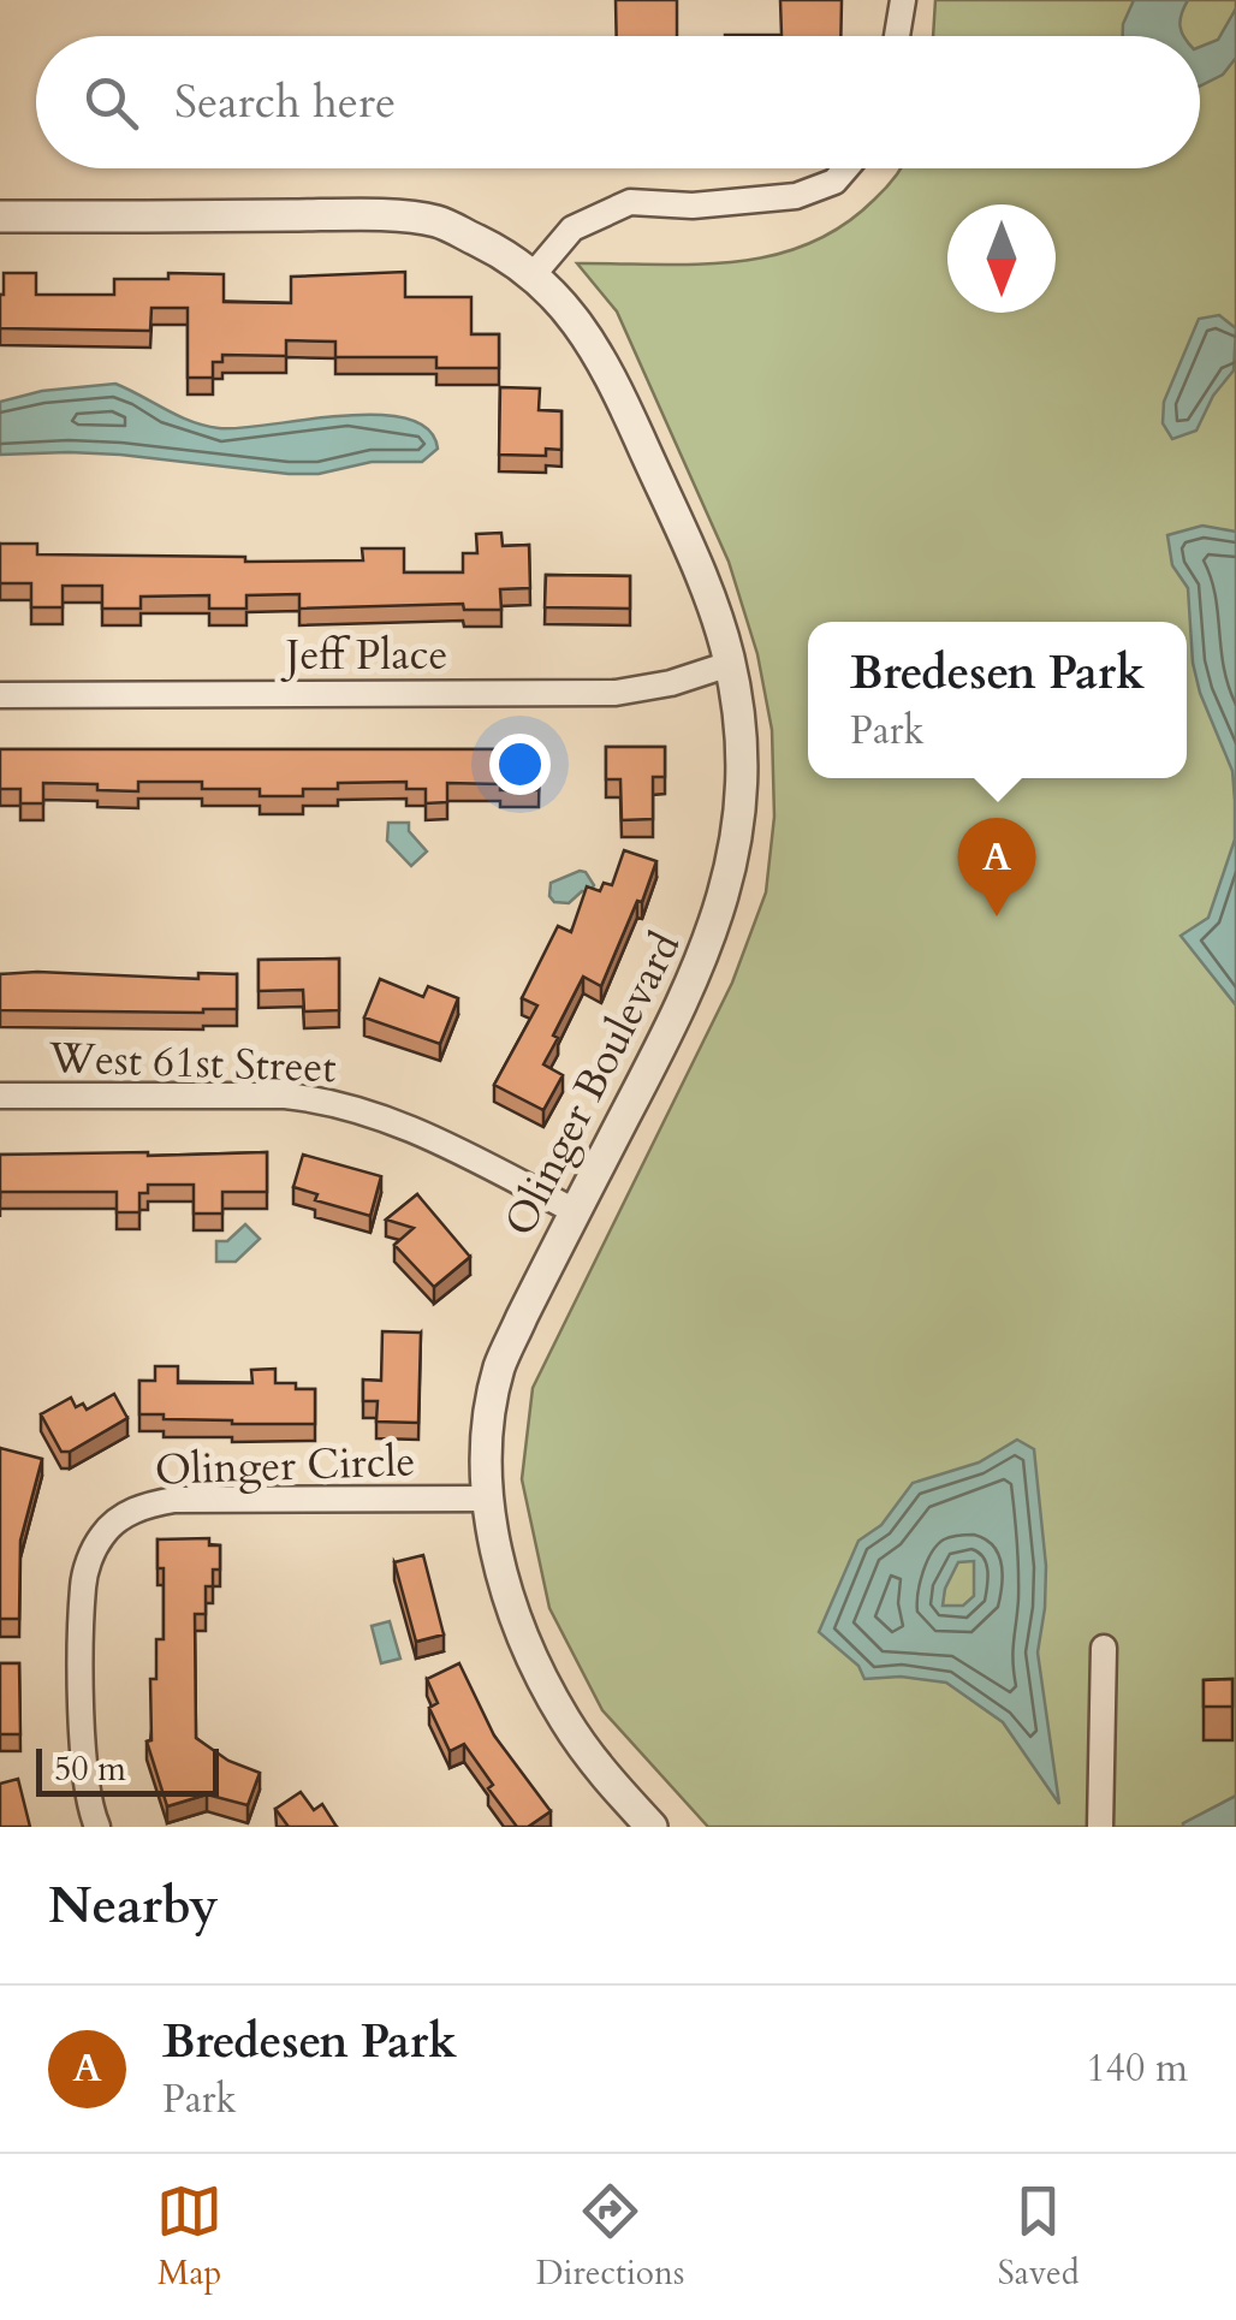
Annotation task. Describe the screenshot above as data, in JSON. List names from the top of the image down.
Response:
{
  "streets": {
    "street": [
      "Jeff Place",
      "West 61st Street",
      "Olinger Boulevard",
      "Olinger Circle"
    ]
  },
  "crossings": [
    ["Jeff Place", "Olinger Boulevard"],
    ["West 61st Street", "Olinger Boulevard"],
    ["Olinger Boulevard", "Olinger Circle"]
  ],
  "scale_bar": "50 m",
  "north": "bottom",
  "page": {
    "search": "Search here",
    "popup": ["Bredesen Park", "Park"],
    "pins": "A",
    "scale": "50 m",
    "heading": "Nearby",
    "list": [
      {
        "mark": "A",
        "name": "Bredesen Park",
        "note": "Park",
        "value": "140 m"
      }
    ],
    "nav": ["Map", "Directions", "Saved"]
  }
}
